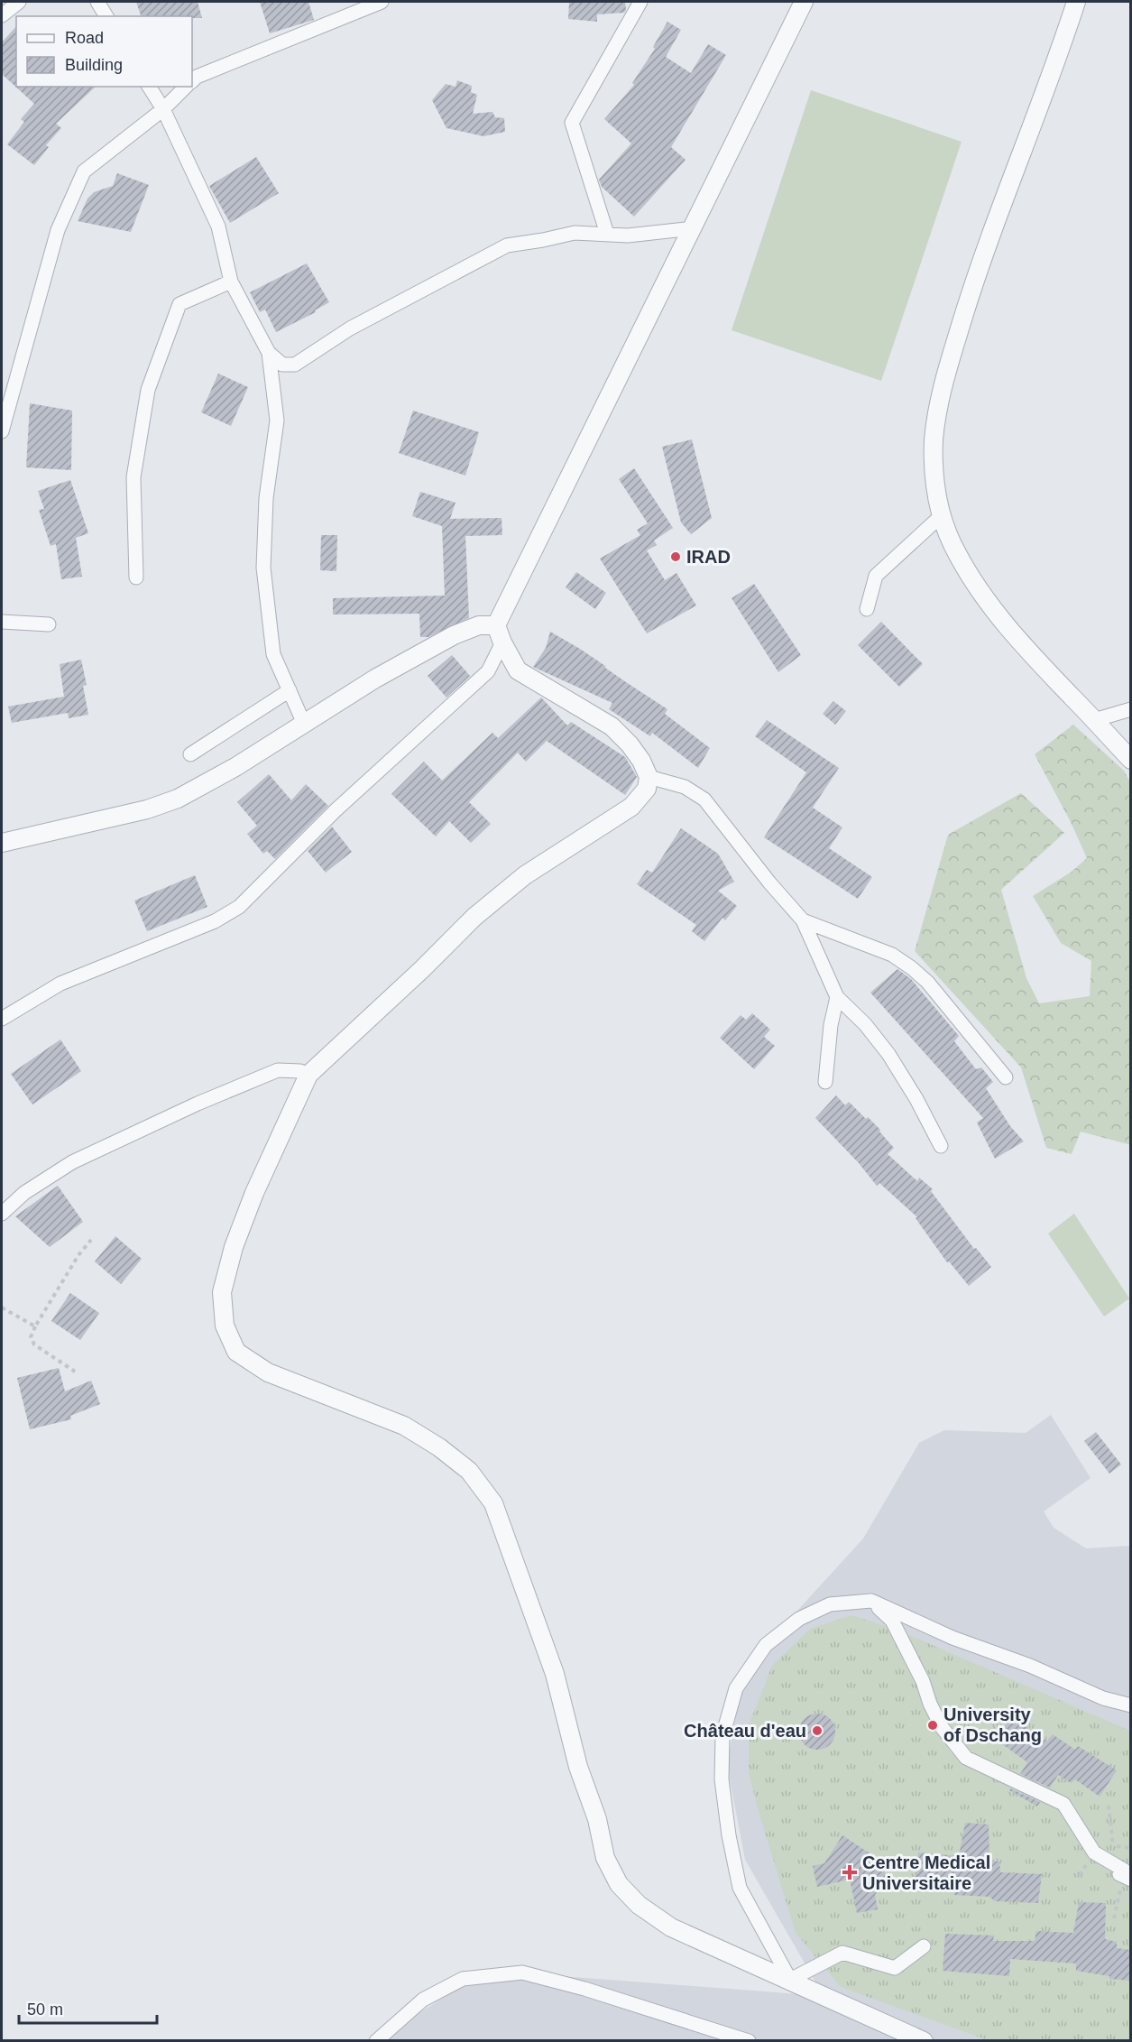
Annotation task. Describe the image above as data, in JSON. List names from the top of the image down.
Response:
{
  "places": {
    "other": ["IRAD", "University of Dschang", "Château d'eau"],
    "health": ["Centre Medical Universitaire"]
  },
  "legend": ["Road", "Building"],
  "scale_bar": "50 m"
}
